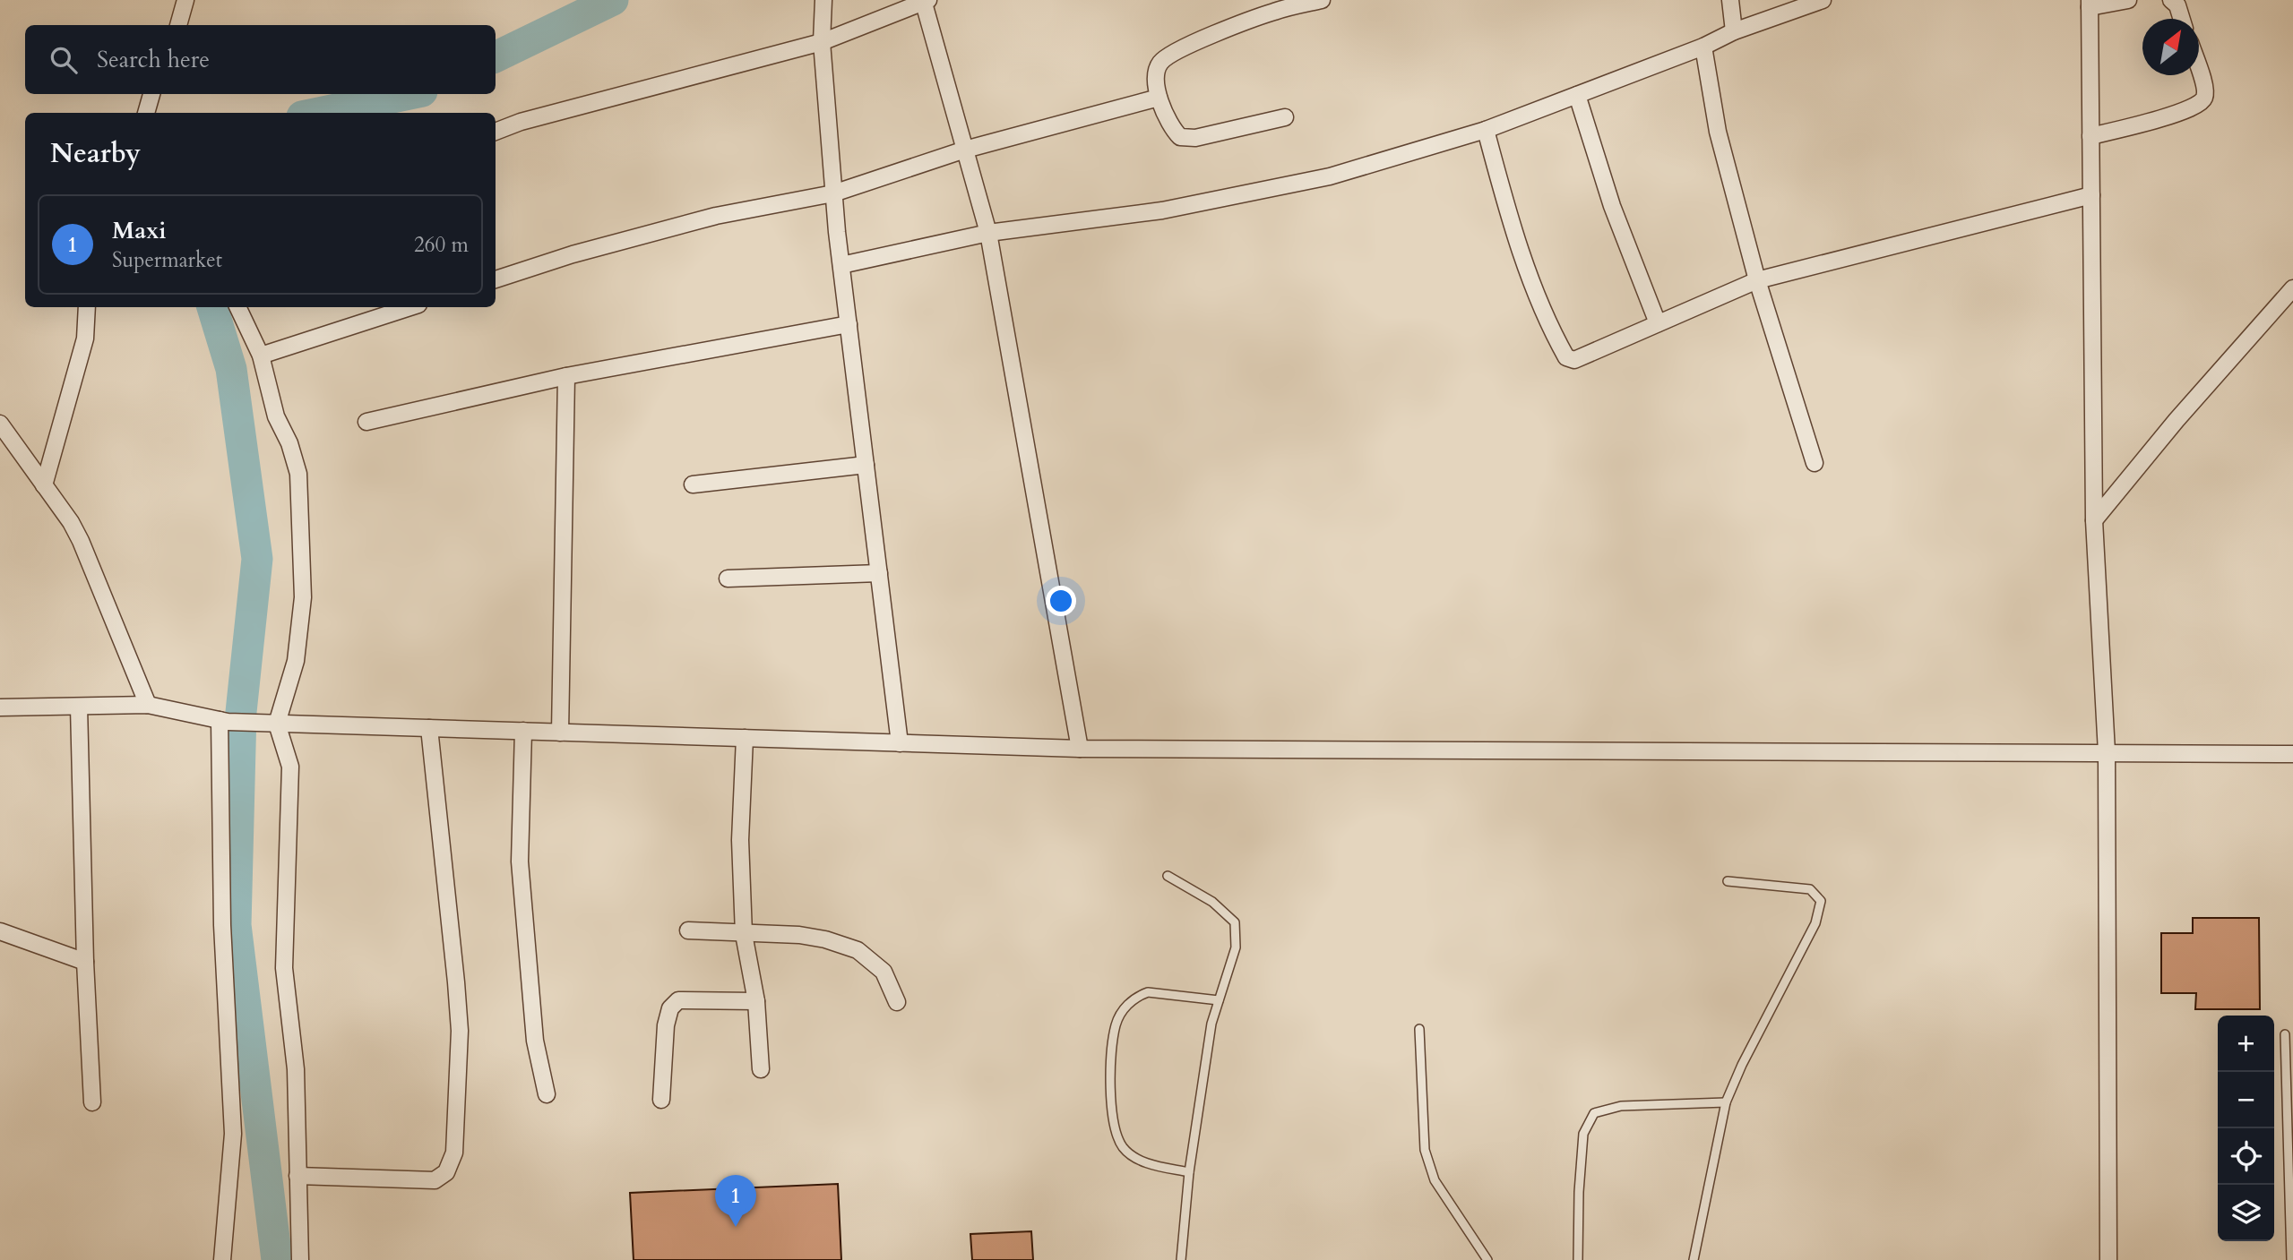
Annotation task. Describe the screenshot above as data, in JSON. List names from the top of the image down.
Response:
{
  "north": "top right",
  "page": {
    "search": "Search here",
    "heading": "Nearby",
    "list": [
      {
        "mark": "1",
        "name": "Maxi",
        "note": "Supermarket",
        "value": "260 m"
      }
    ],
    "map_buttons": ["+", "−"],
    "pins": "1"
  }
}
